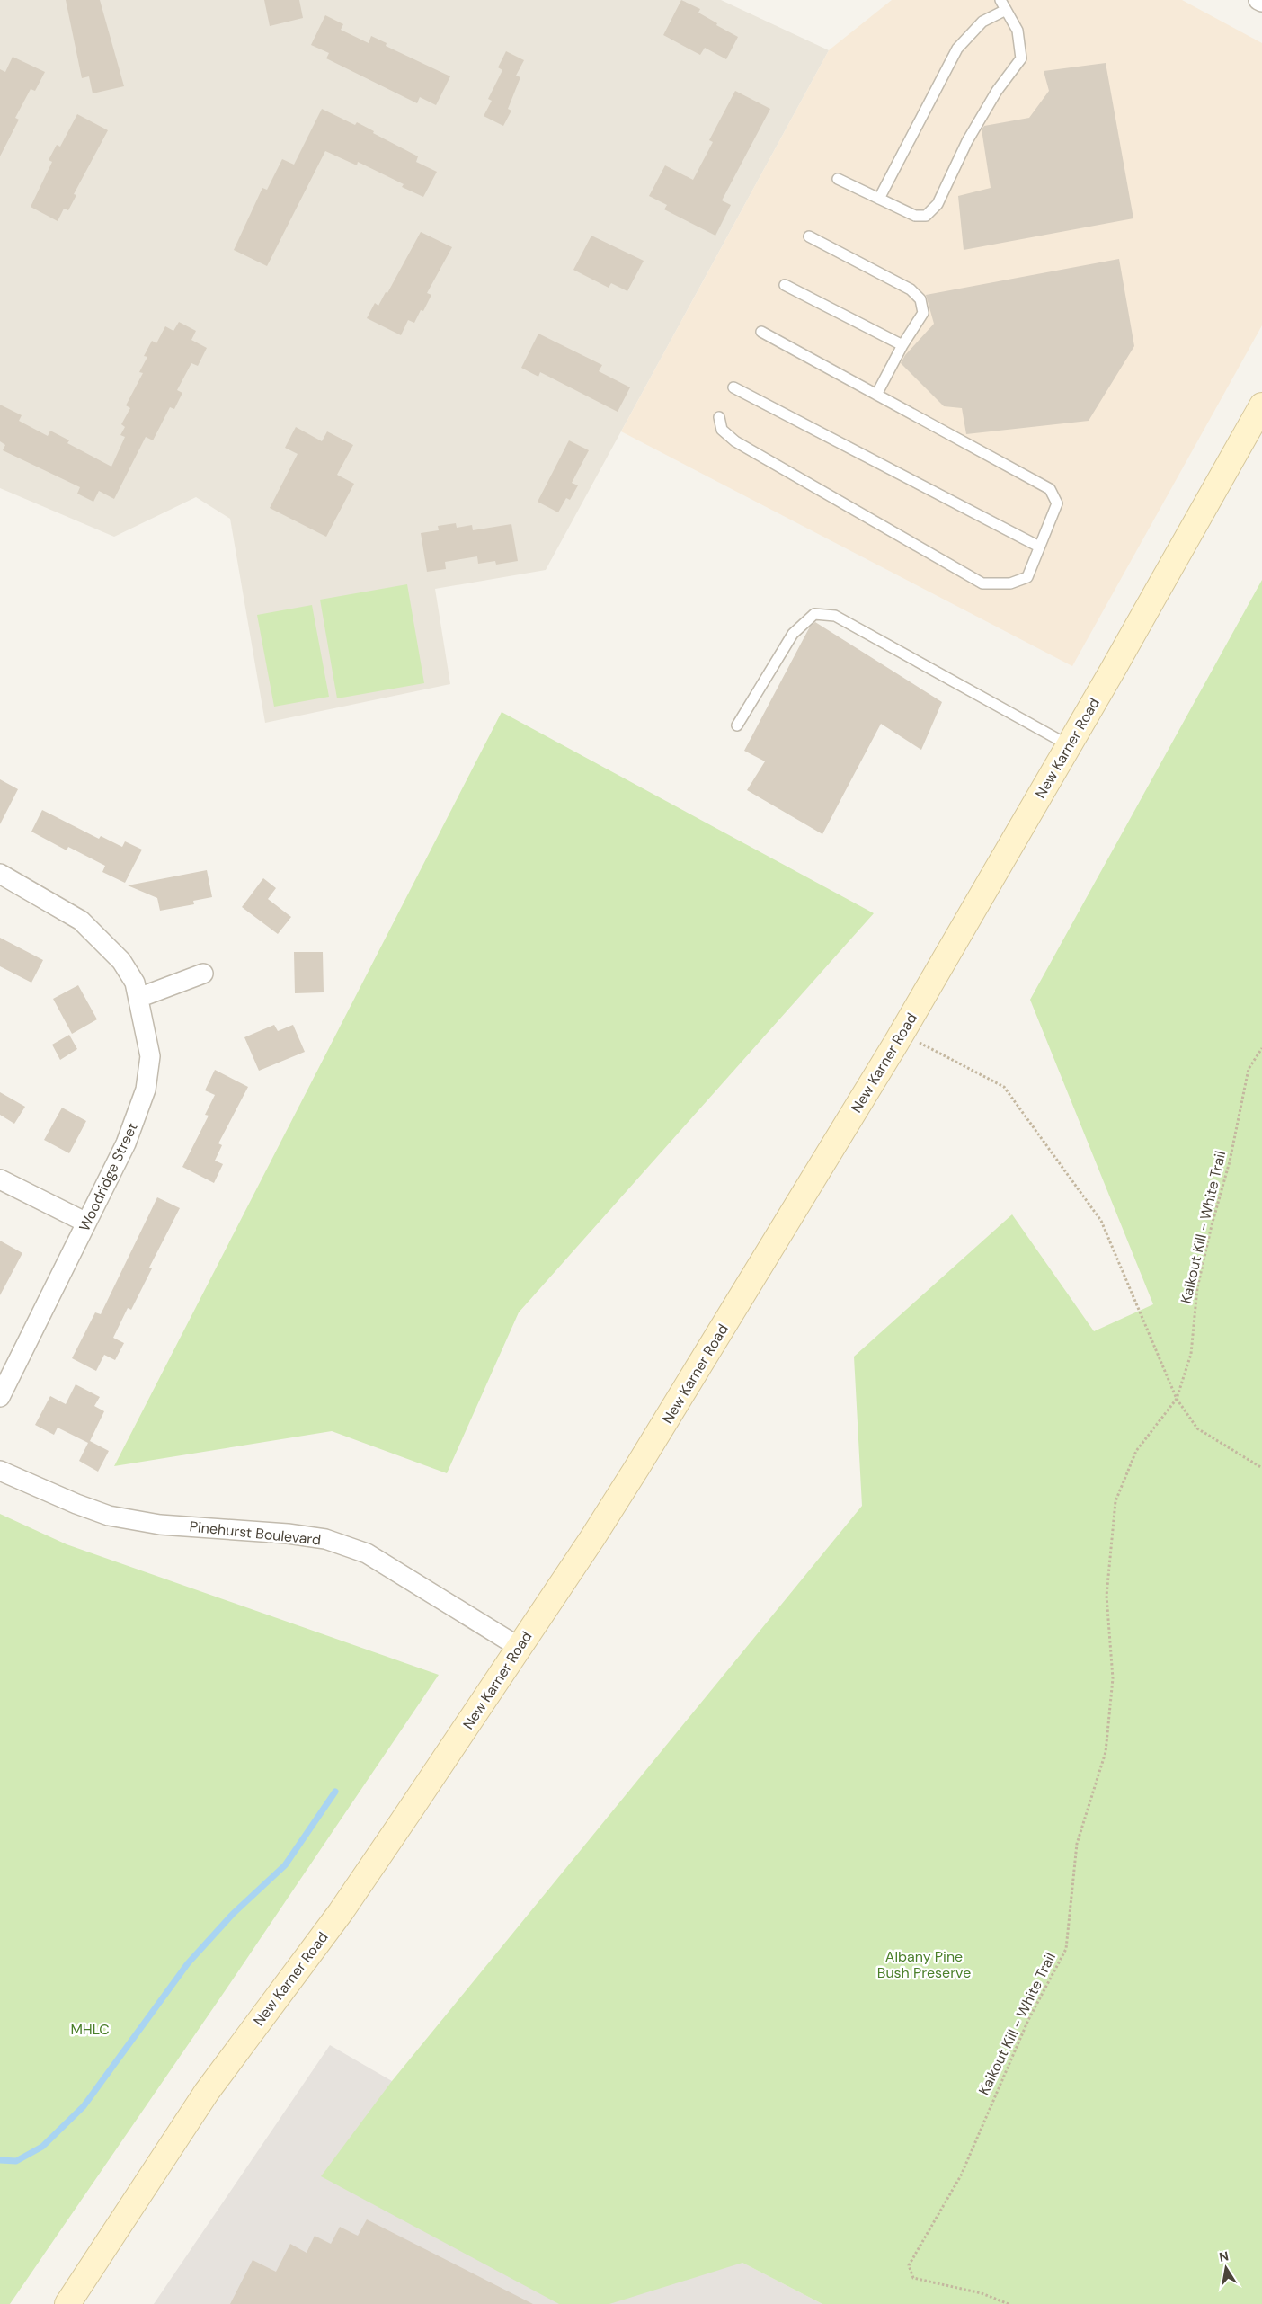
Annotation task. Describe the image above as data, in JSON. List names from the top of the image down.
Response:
{
  "streets": {
    "main road": ["New Karner Road"],
    "street": ["Woodridge Street", "Pinehurst Boulevard"],
    "path": ["Kaikout Kill - White Trail"]
  },
  "crossings": [
    ["New Karner Road", "Pinehurst Boulevard"]
  ],
  "parks": ["Albany Pine Bush Preserve", "MHLC"],
  "north": "top"
}
